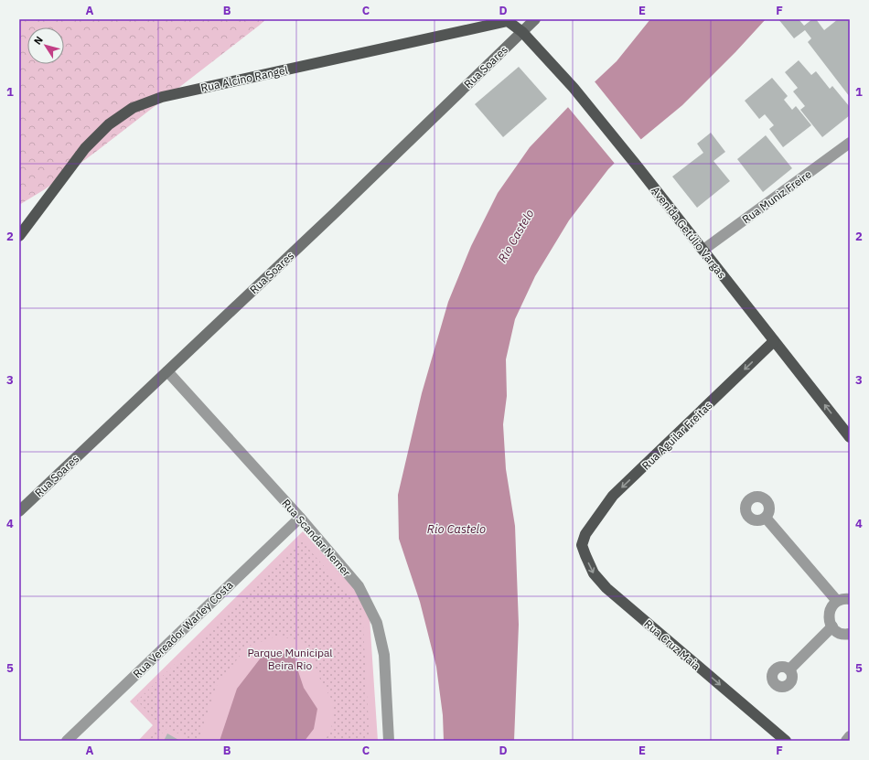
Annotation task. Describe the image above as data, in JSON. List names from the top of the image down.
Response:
{
  "streets": {
    "main road": [
      "Rua Soares",
      "Rua Alcino Rangel",
      "Avenida Getúlio Vargas",
      "Rua Aguilar Freitas",
      "Rua Cruz Maia"
    ],
    "street": ["Rua Muniz Freire", "Rua Scandar Nemer", "Rua Vereador Warley Costa"]
  },
  "crossings": [
    ["Rua Soares", "Rua Alcino Rangel"],
    ["Rua Soares", "Avenida Getúlio Vargas"],
    ["Rua Soares", "Rua Scandar Nemer"],
    ["Rua Alcino Rangel", "Avenida Getúlio Vargas"],
    ["Rua Muniz Freire", "Avenida Getúlio Vargas"],
    ["Avenida Getúlio Vargas", "Rua Aguilar Freitas"],
    ["Rua Aguilar Freitas", "Rua Cruz Maia"],
    ["Rua Scandar Nemer", "Rua Vereador Warley Costa"]
  ],
  "one_way": ["Rua Aguilar Freitas", "Rua Cruz Maia"],
  "water": ["Rio Castelo"],
  "parks": ["Parque Municipal Beira Rio"],
  "north": "top left",
  "grid": {
    "columns": [
      "A",
      "B",
      "C",
      "D",
      "E",
      "F"
    ],
    "rows": [
      "1",
      "2",
      "3",
      "4",
      "5"
    ]
  }
}
